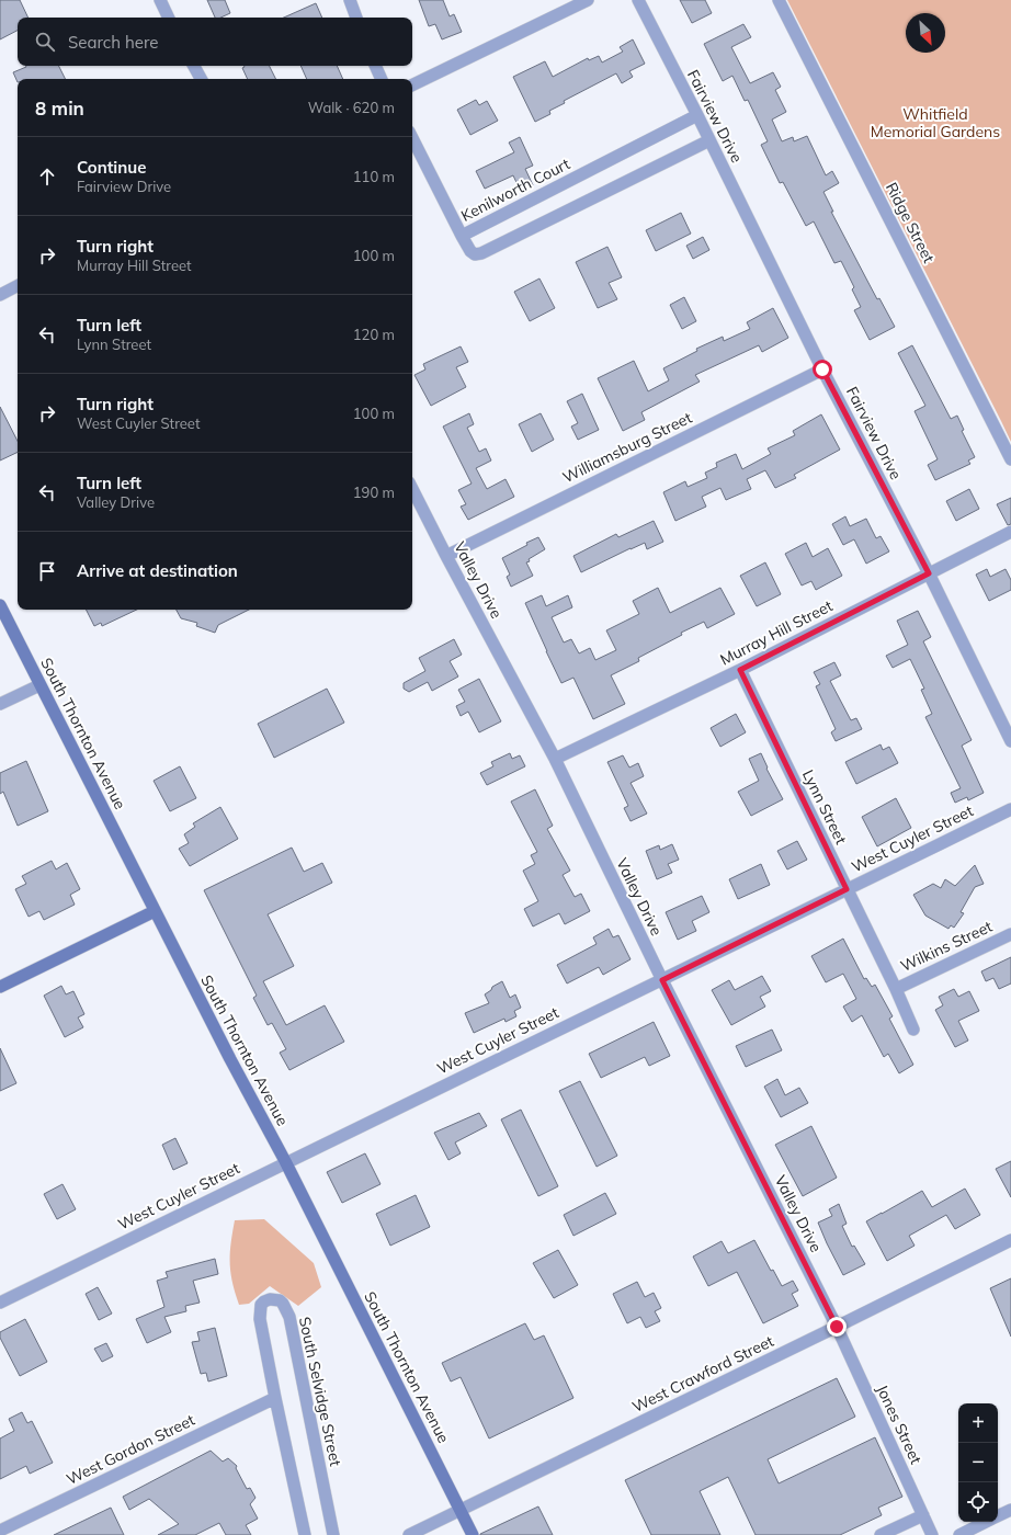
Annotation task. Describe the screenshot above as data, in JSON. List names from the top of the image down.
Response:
{
  "streets": {
    "main road": ["South Thornton Avenue"],
    "street": [
      "Fairview Drive",
      "Kenilworth Court",
      "Ridge Street",
      "Williamsburg Street",
      "Valley Drive",
      "Murray Hill Street",
      "Lynn Street",
      "West Cuyler Street",
      "Wilkins Street",
      "West Crawford Street",
      "South Selvidge Street",
      "Jones Street",
      "West Gordon Street"
    ]
  },
  "crossings": [
    ["Fairview Drive", "Kenilworth Court"],
    ["Fairview Drive", "Williamsburg Street"],
    ["Fairview Drive", "Murray Hill Street"],
    ["Williamsburg Street", "Valley Drive"],
    ["Valley Drive", "Murray Hill Street"],
    ["Valley Drive", "West Cuyler Street"],
    ["Valley Drive", "West Crawford Street"],
    ["Valley Drive", "Jones Street"],
    ["Murray Hill Street", "Lynn Street"],
    ["South Thornton Avenue", "West Cuyler Street"],
    ["South Thornton Avenue", "West Crawford Street"],
    ["Lynn Street", "West Cuyler Street"],
    ["Lynn Street", "Wilkins Street"],
    ["West Crawford Street", "Jones Street"],
    ["South Selvidge Street", "West Gordon Street"]
  ],
  "parks": ["Whitfield Memorial Gardens"],
  "north": "bottom right",
  "page": {
    "search": "Search here",
    "heading": ["8 min", "Walk · 620 m"],
    "list": [
      ["Continue", "Fairview Drive", "110 m"],
      ["Turn right", "Murray Hill Street", "100 m"],
      ["Turn left", "Lynn Street", "120 m"],
      ["Turn right", "West Cuyler Street", "100 m"],
      ["Turn left", "Valley Drive", "190 m"],
      "Arrive at destination"
    ],
    "map_buttons": ["+", "−"]
  }
}
